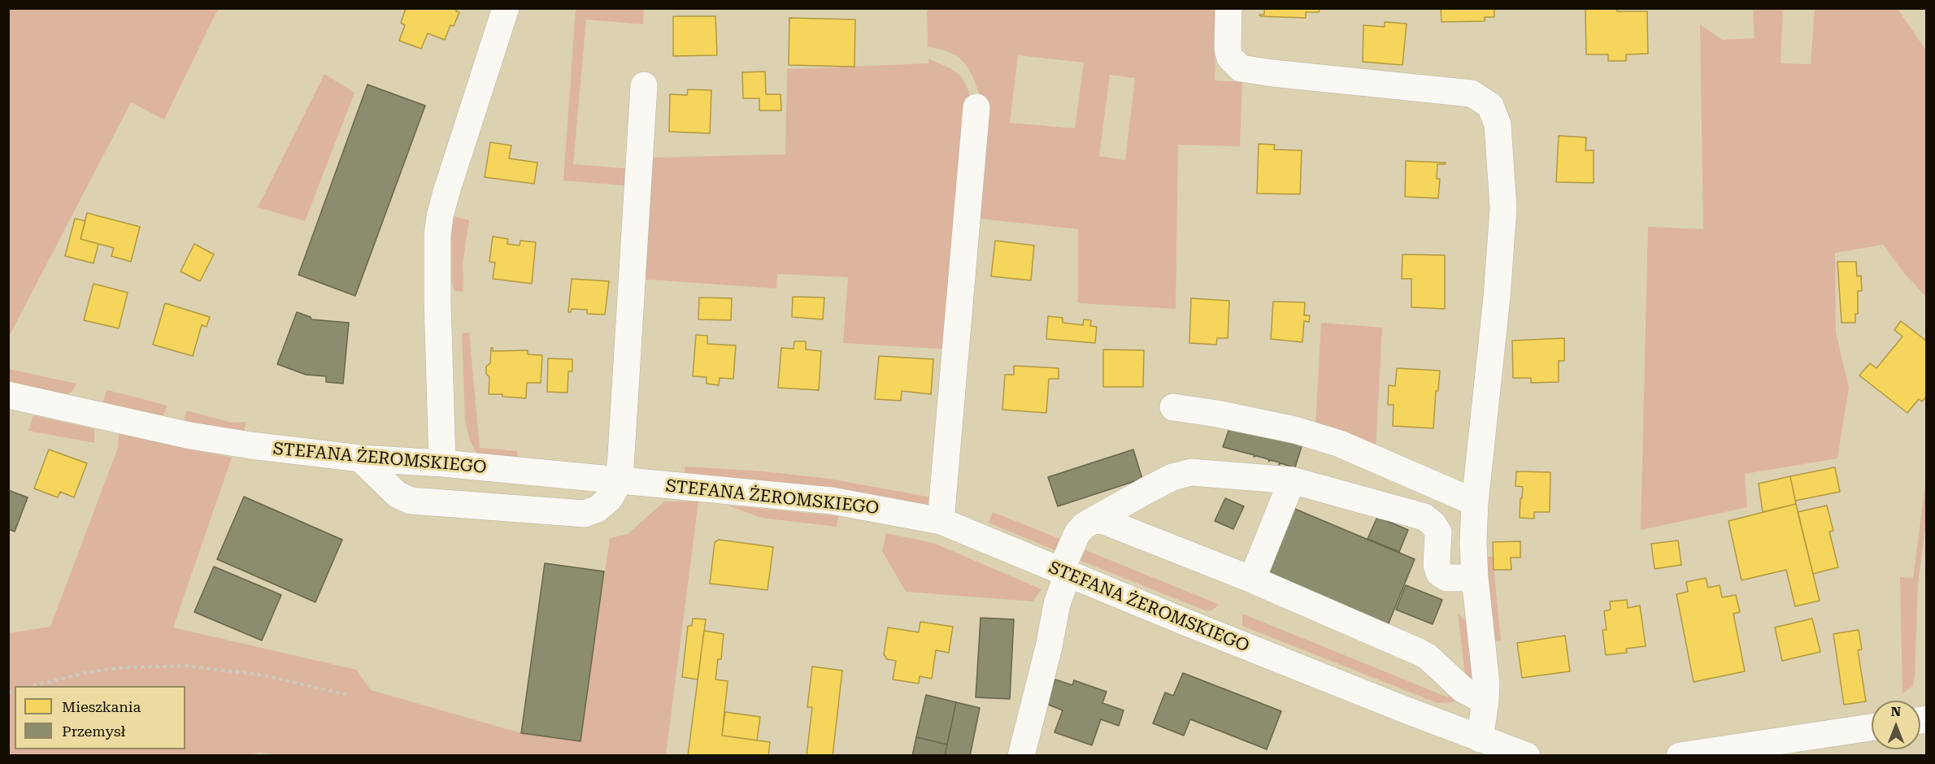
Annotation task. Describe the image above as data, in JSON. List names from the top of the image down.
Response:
{
  "streets": {
    "street": ["STEFANA ŻEROMSKIEGO"]
  },
  "legend": ["Mieszkania", "Przemysł"],
  "north": "top"
}
